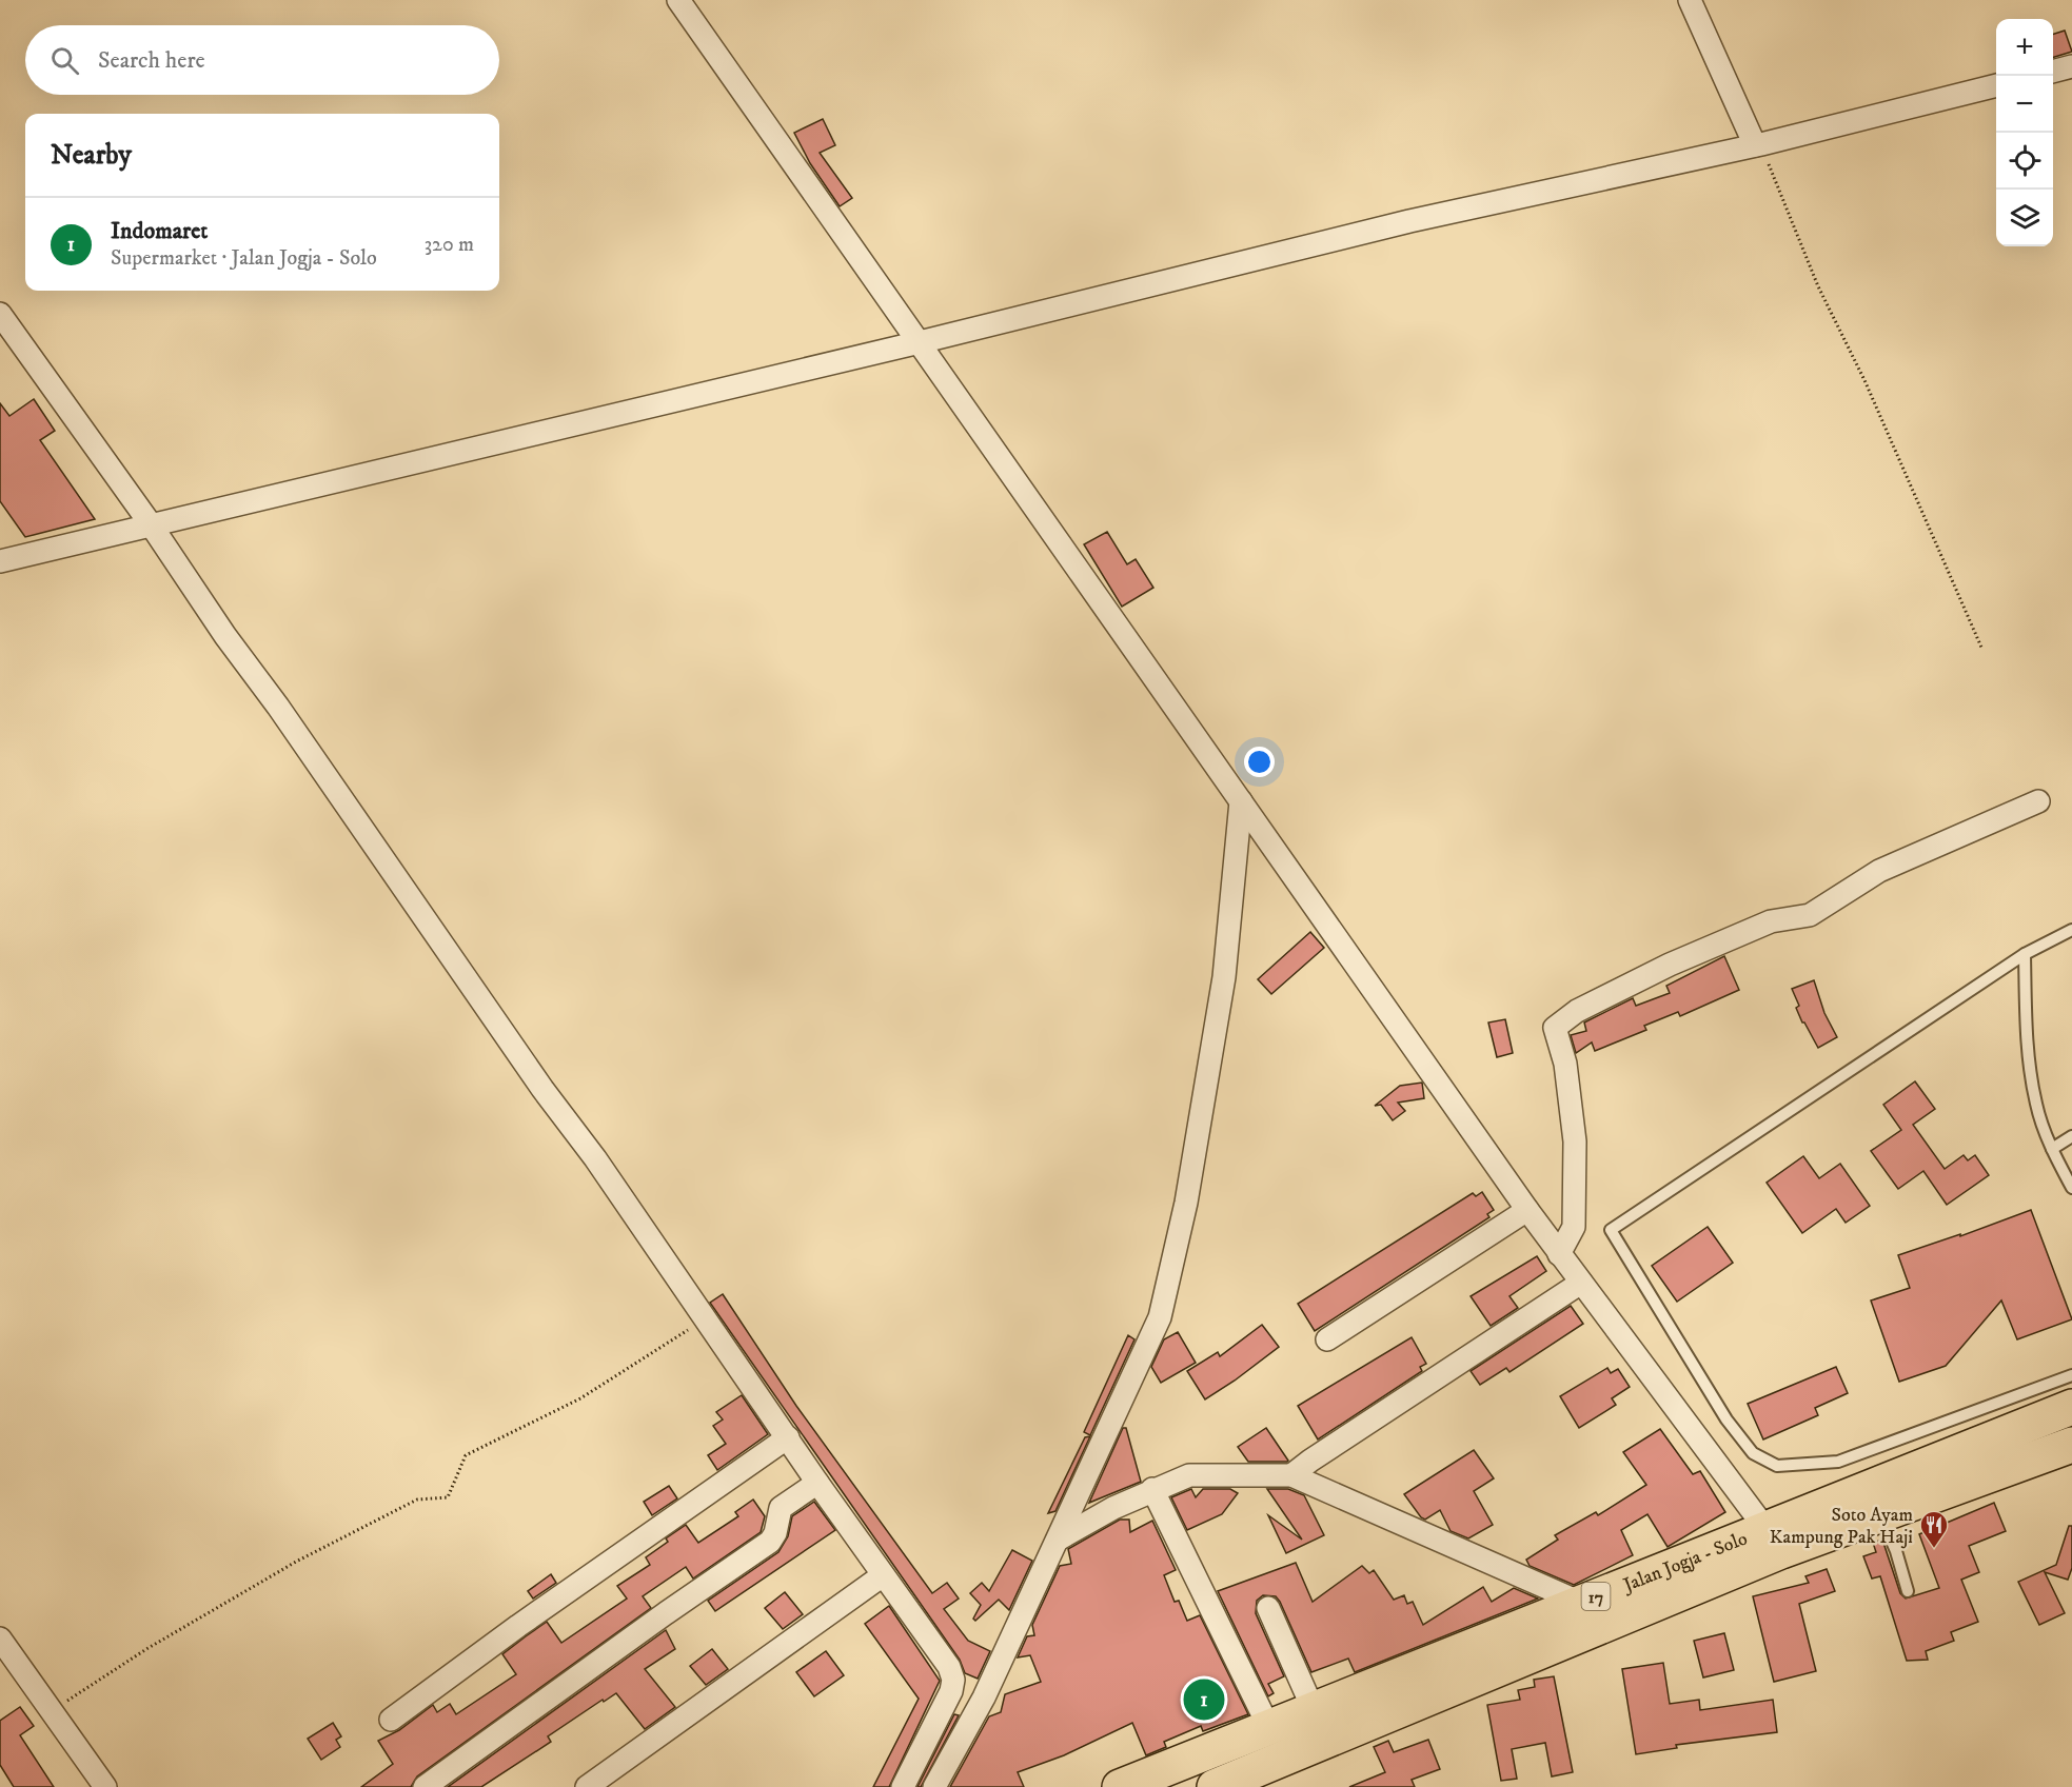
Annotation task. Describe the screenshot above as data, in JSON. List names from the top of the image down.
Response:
{
  "streets": {
    "highway": ["Jalan Jogja - Solo", "17"]
  },
  "places": {
    "restaurant": ["Soto Ayam Kampung Pak Haji"]
  },
  "page": {
    "map_buttons": ["+", "−"],
    "search": "Search here",
    "heading": "Nearby",
    "list": [
      {
        "mark": "1",
        "name": "Indomaret",
        "note": "Supermarket · Jalan Jogja - Solo",
        "value": "320 m"
      }
    ],
    "pins": "1"
  }
}
